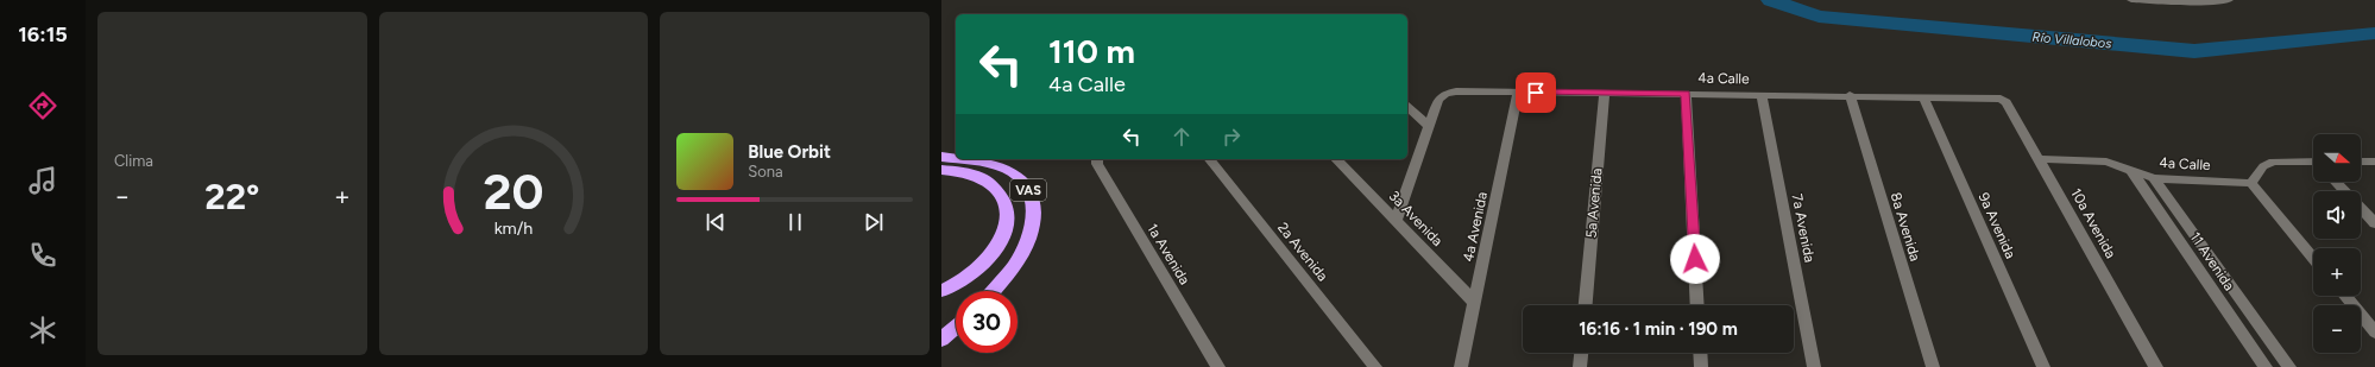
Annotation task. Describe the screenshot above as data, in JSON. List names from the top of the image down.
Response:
{
  "streets": {
    "highway": ["VAS"],
    "street": [
      "4a Calle",
      "5a Avenida",
      "3a Avenida",
      "10a Avenida",
      "9a Avenida",
      "4a Avenida",
      "8a Avenida",
      "7a Avenida",
      "2a Avenida",
      "1a Avenida",
      "11 Avenida"
    ]
  },
  "crossings": [
    ["4a Calle", "5a Avenida"],
    ["4a Calle", "10a Avenida"],
    ["4a Calle", "9a Avenida"],
    ["4a Calle", "4a Avenida"],
    ["4a Calle", "8a Avenida"],
    ["4a Calle", "7a Avenida"],
    ["4a Calle", "11 Avenida"],
    ["3a Avenida", "4a Avenida"]
  ],
  "water": ["Río Villalobos"],
  "north": "right",
  "page": {
    "tabs": "16:15",
    "tile": "Clima",
    "turn": ["110 m", "4a Calle"],
    "song": ["Blue Orbit", "Sona"],
    "map_buttons": ["+", "−"],
    "heat": ["−", "22°", "+"],
    "limit": "30",
    "trip": "16:16 · 1 min · 190 m",
    "gauge": ["20", "km/h"]
  }
}
